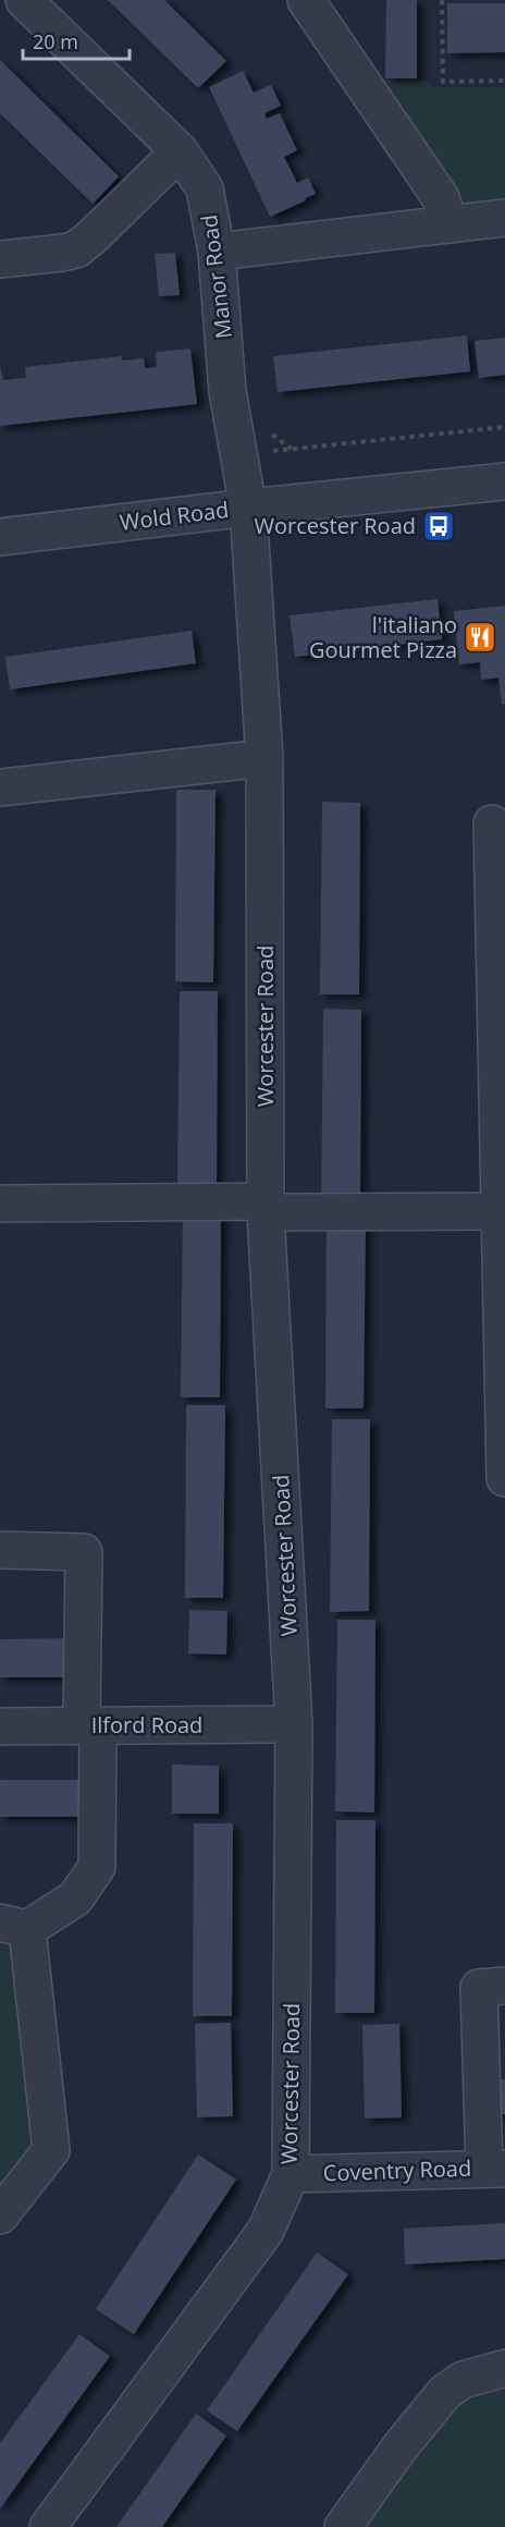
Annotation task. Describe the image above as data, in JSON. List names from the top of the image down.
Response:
{
  "streets": {
    "street": [
      "Manor Road",
      "Wold Road",
      "Worcester Road",
      "Ilford Road",
      "Coventry Road"
    ]
  },
  "crossings": [
    ["Manor Road", "Wold Road"],
    ["Manor Road", "Worcester Road"],
    ["Wold Road", "Worcester Road"],
    ["Worcester Road", "Ilford Road"],
    ["Worcester Road", "Coventry Road"]
  ],
  "places": {
    "bus stop": ["Worcester Road"],
    "restaurant": ["l'italiano Gourmet Pizza"]
  },
  "scale_bar": "20 m"
}
